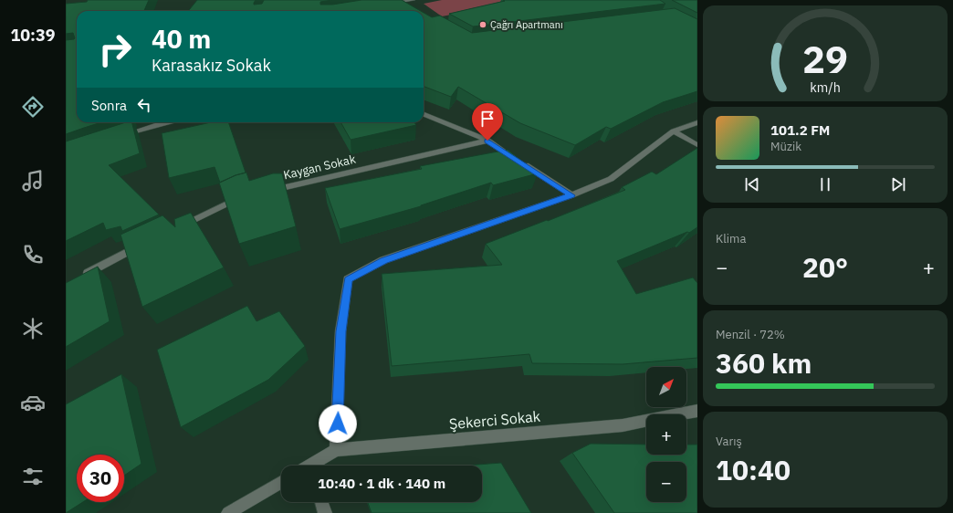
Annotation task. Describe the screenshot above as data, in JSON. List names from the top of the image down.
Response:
{
  "streets": {
    "street": ["Kaygan Sokak", "Şekerci Sokak"]
  },
  "places": ["Çağrı Apartmanı"],
  "north": "top right",
  "page": {
    "tabs": "10:39",
    "turn": ["40 m", "Karasakız Sokak"],
    "then": "Sonra",
    "song": ["101.2 FM", "Müzik"],
    "tile": [
      "Klima",
      ["Menzil · 72%", "360 km"],
      ["Varış", "10:40"]
    ],
    "heat": ["−", "20°", "+"],
    "map_buttons": ["+", "−"],
    "limit": "30",
    "trip": "10:40 · 1 dk · 140 m",
    "gauge": ["29", "km/h"]
  }
}
